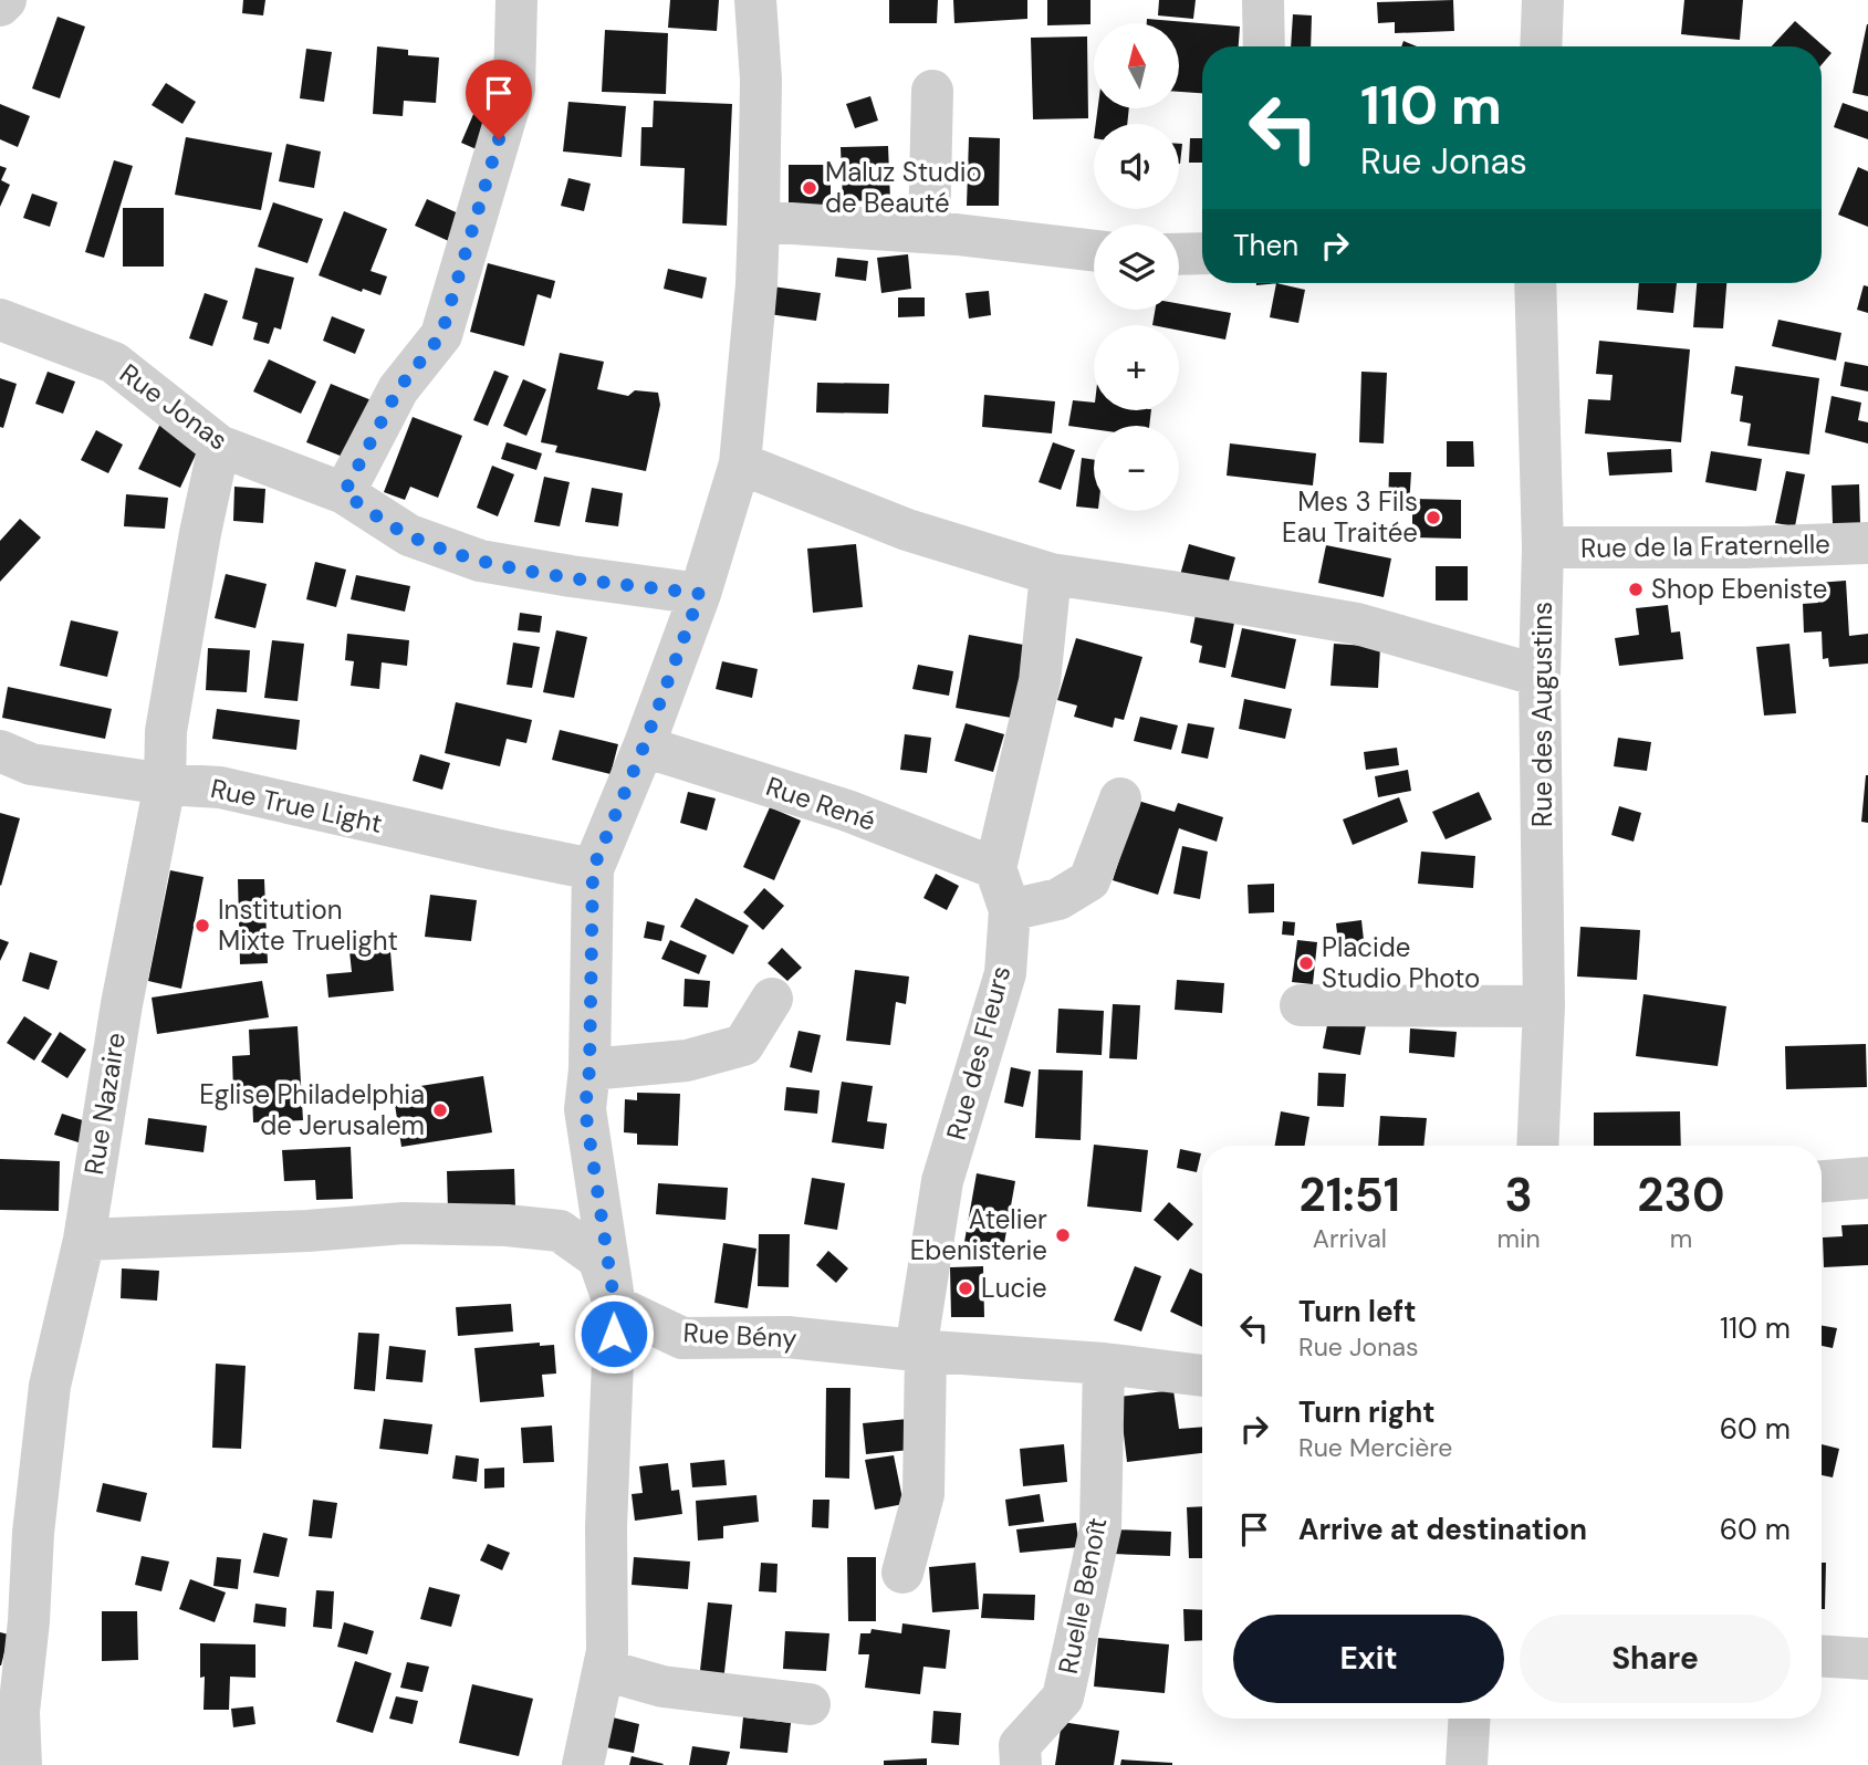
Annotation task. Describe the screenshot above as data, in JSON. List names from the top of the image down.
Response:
{
  "streets": {
    "street": [
      "Rue Jonas",
      "Rue de la Fraternelle",
      "Rue des Augustins",
      "Rue René",
      "Rue True Light",
      "Rue des Fleurs",
      "Rue Nazaire",
      "Rue Bény",
      "Ruelle Benoît"
    ]
  },
  "crossings": [
    ["Rue Jonas", "Rue Nazaire"],
    ["Rue de la Fraternelle", "Rue des Augustins"],
    ["Rue René", "Rue des Fleurs"],
    ["Rue True Light", "Rue Nazaire"],
    ["Rue des Fleurs", "Rue Bény"],
    ["Rue Bény", "Ruelle Benoît"]
  ],
  "places": [
    "Maluz Studio de Beauté",
    "Mes 3 Fils Eau Traitée",
    "Shop Ebeniste",
    "Institution Mixte Truelight",
    "Placide Studio Photo",
    "Eglise Philadelphia de Jerusalem",
    "Atelier Ebenisterie",
    "Lucie"
  ],
  "north": "top",
  "page": {
    "map_buttons": ["+", "−"],
    "turn": ["110 m", "Rue Jonas"],
    "then": "Then",
    "eta": [
      "21:51",
      "Arrival",
      "3",
      "min",
      "230",
      "m"
    ],
    "list": [
      {
        "name": "Turn left",
        "note": "Rue Jonas",
        "value": "110 m"
      },
      {
        "name": "Turn right",
        "note": "Rue Mercière",
        "value": "60 m"
      },
      {
        "name": "Arrive at destination",
        "value": "60 m"
      }
    ],
    "buttons": ["Exit", "Share"]
  }
}
